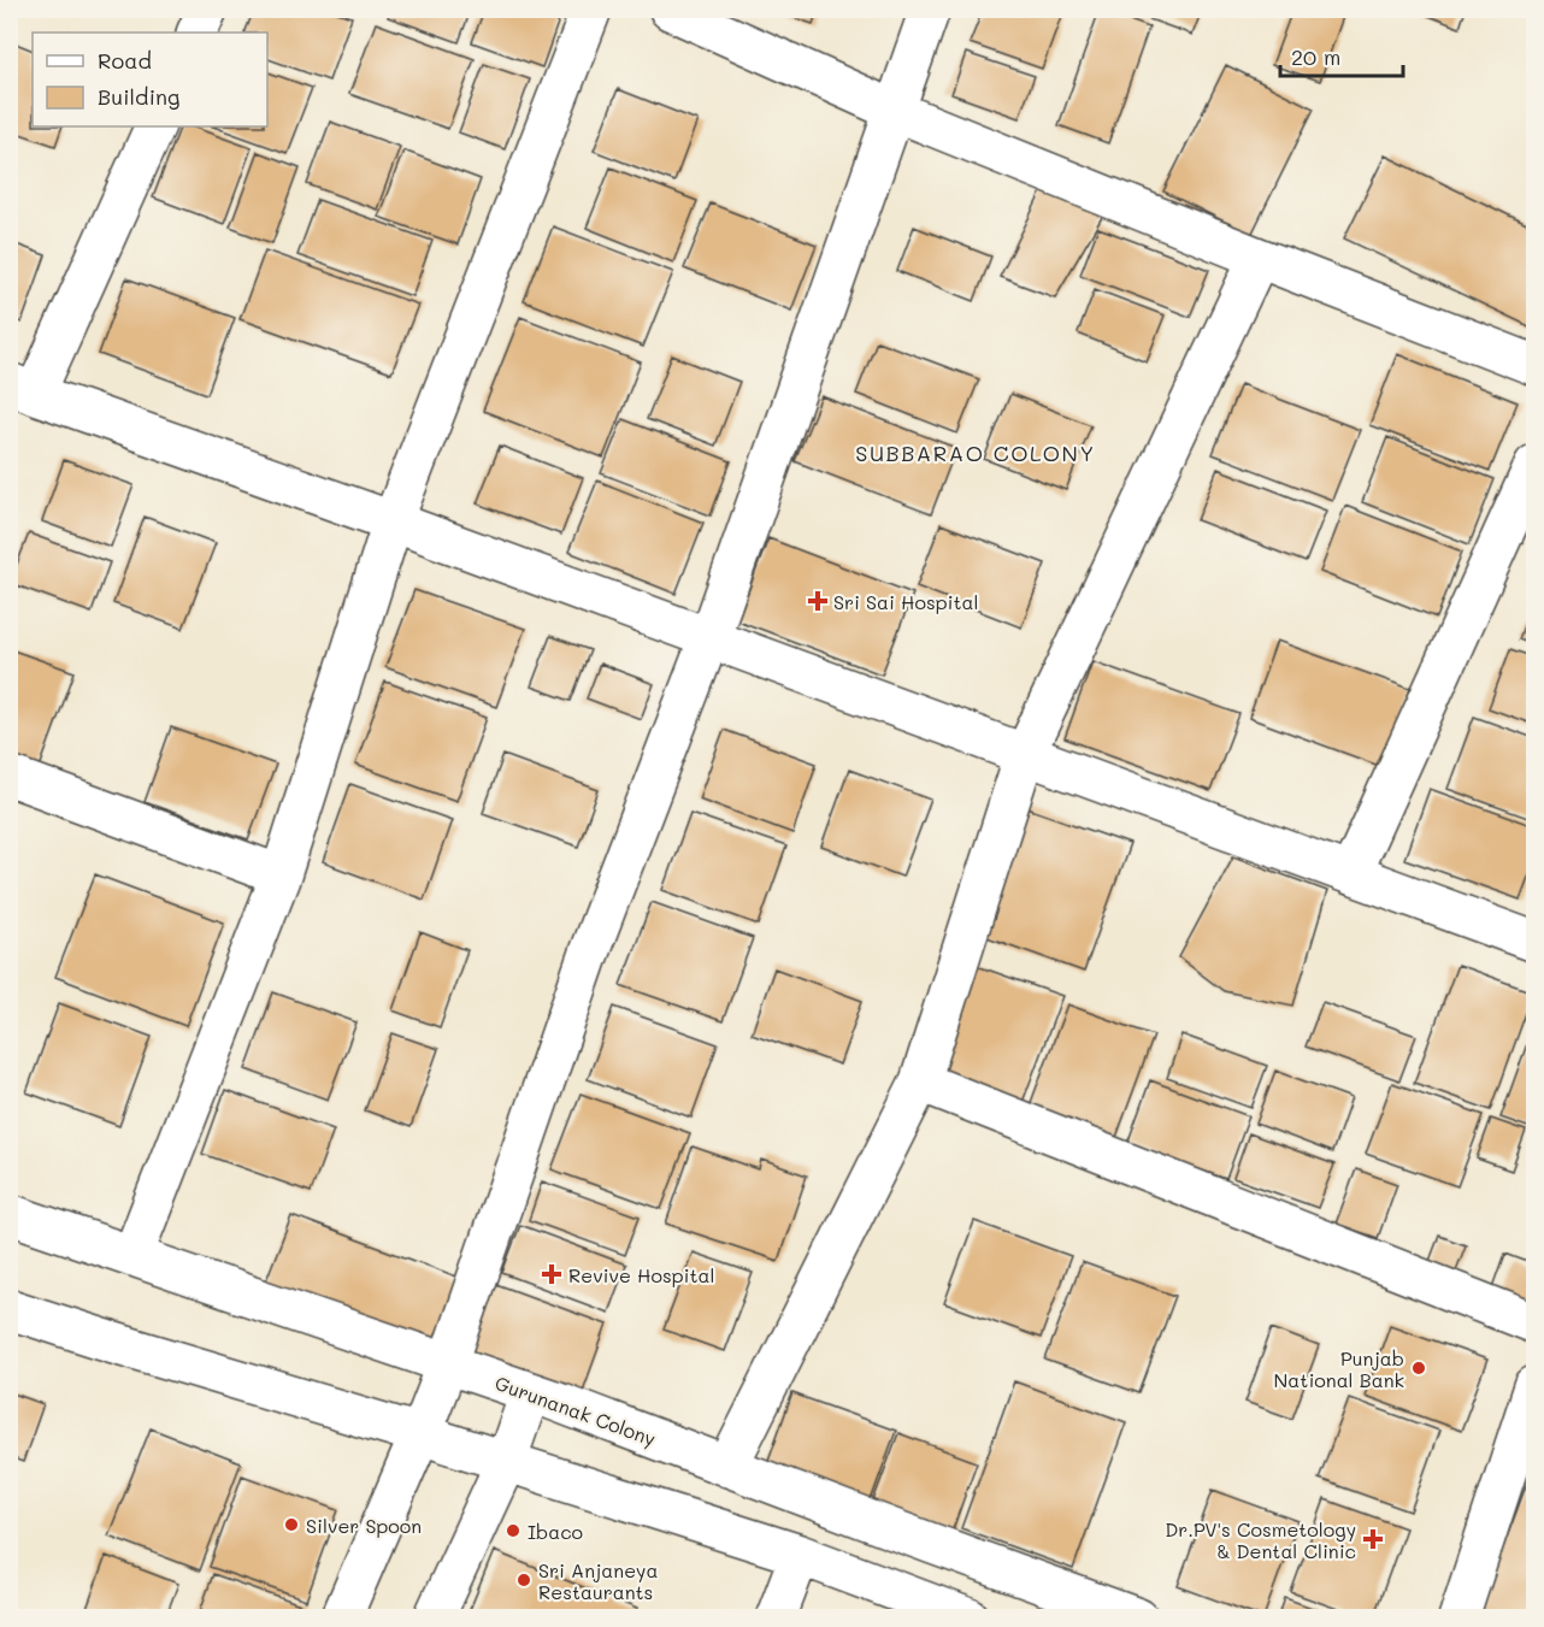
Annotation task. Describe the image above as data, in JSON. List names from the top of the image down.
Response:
{
  "streets": {
    "street": ["Gurunanak Colony"]
  },
  "districts": ["SUBBARAO COLONY"],
  "places": {
    "health": ["Sri Sai Hospital", "Revive Hospital", "Dr.PV's Cosmetology & Dental Clinic"],
    "other": [
      "Punjab National Bank",
      "Silver Spoon",
      "Ibaco",
      "Sri Anjaneya Restaurants"
    ]
  },
  "legend": ["Road", "Building"],
  "scale_bar": "20 m"
}
